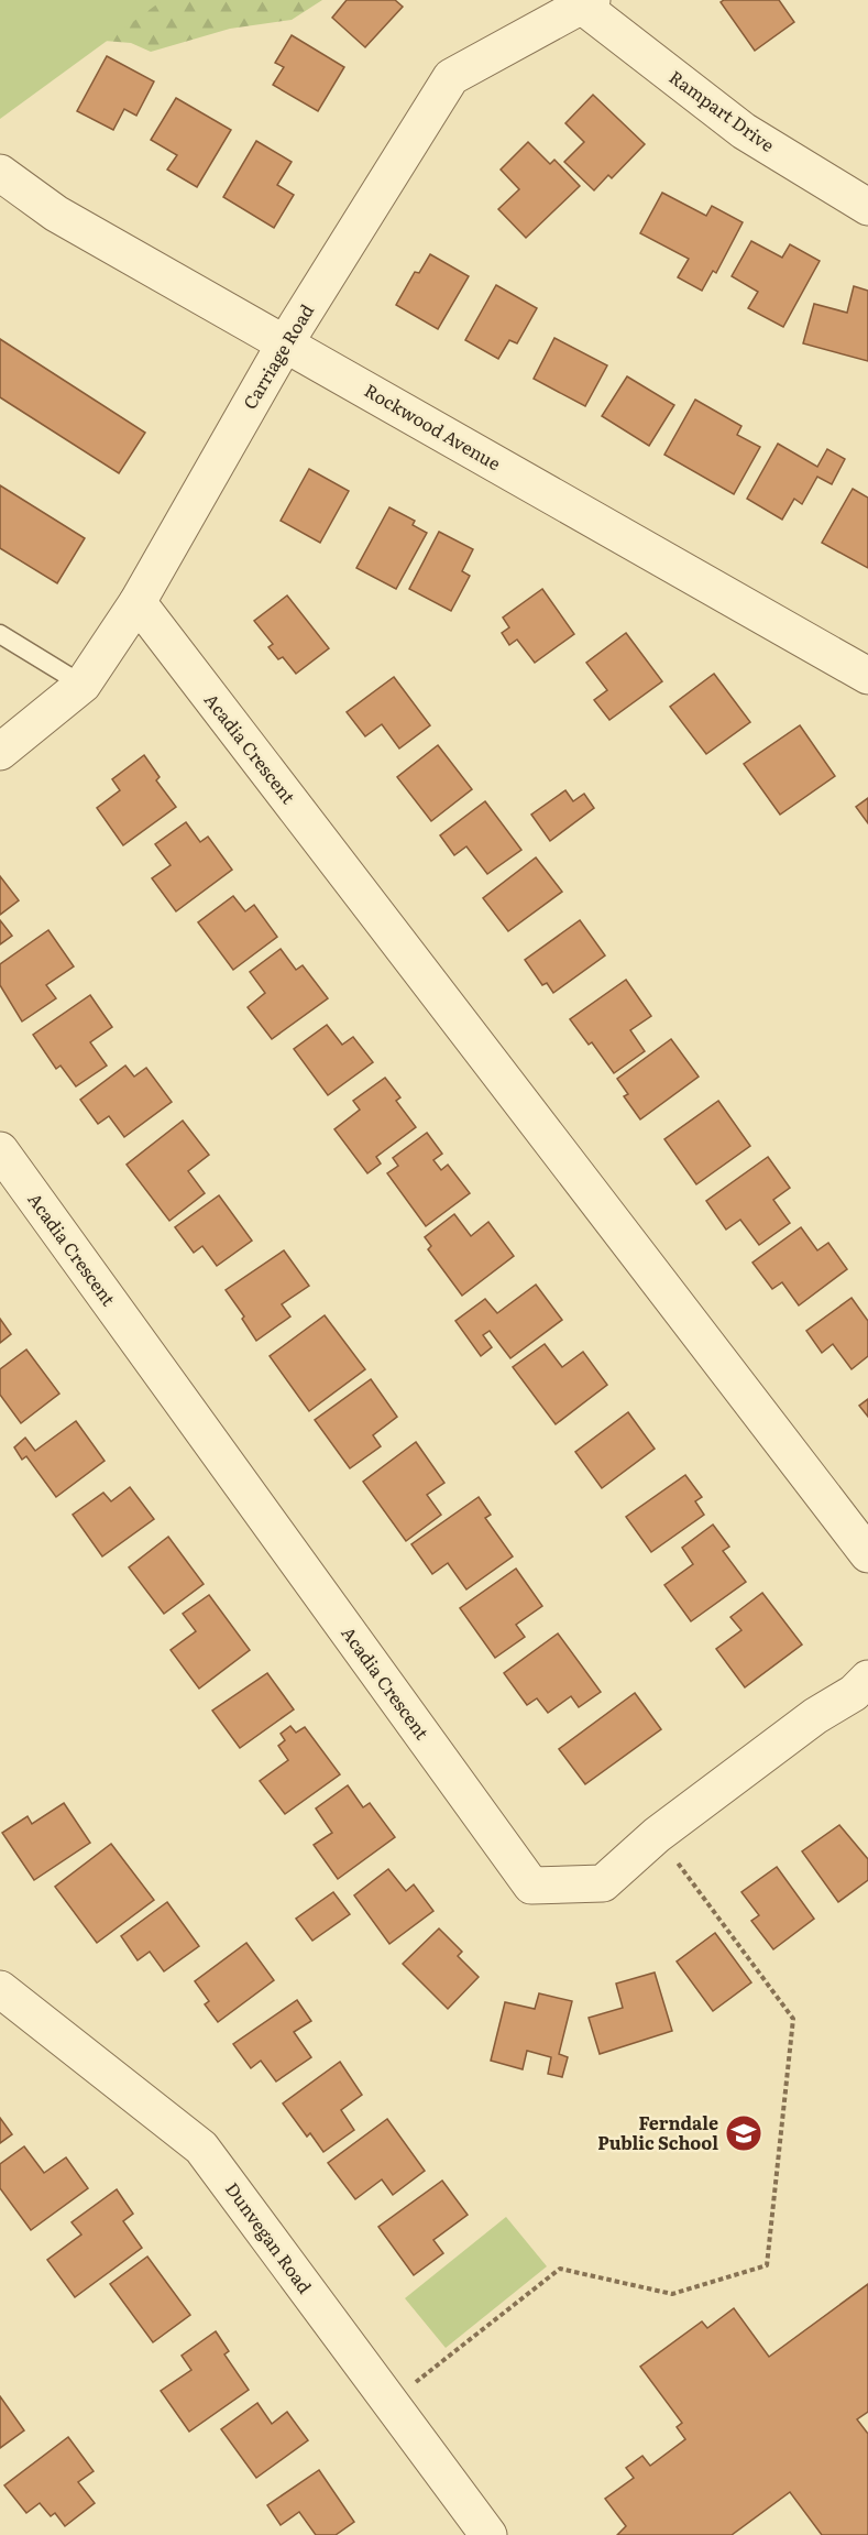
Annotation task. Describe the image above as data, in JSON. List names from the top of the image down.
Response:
{
  "streets": {
    "street": [
      "Rampart Drive",
      "Carriage Road",
      "Rockwood Avenue",
      "Acadia Crescent",
      "Dunvegan Road"
    ]
  },
  "crossings": [
    ["Rampart Drive", "Carriage Road"],
    ["Carriage Road", "Rockwood Avenue"],
    ["Carriage Road", "Acadia Crescent"]
  ],
  "places": {
    "school or university": ["Ferndale Public School"]
  }
}
